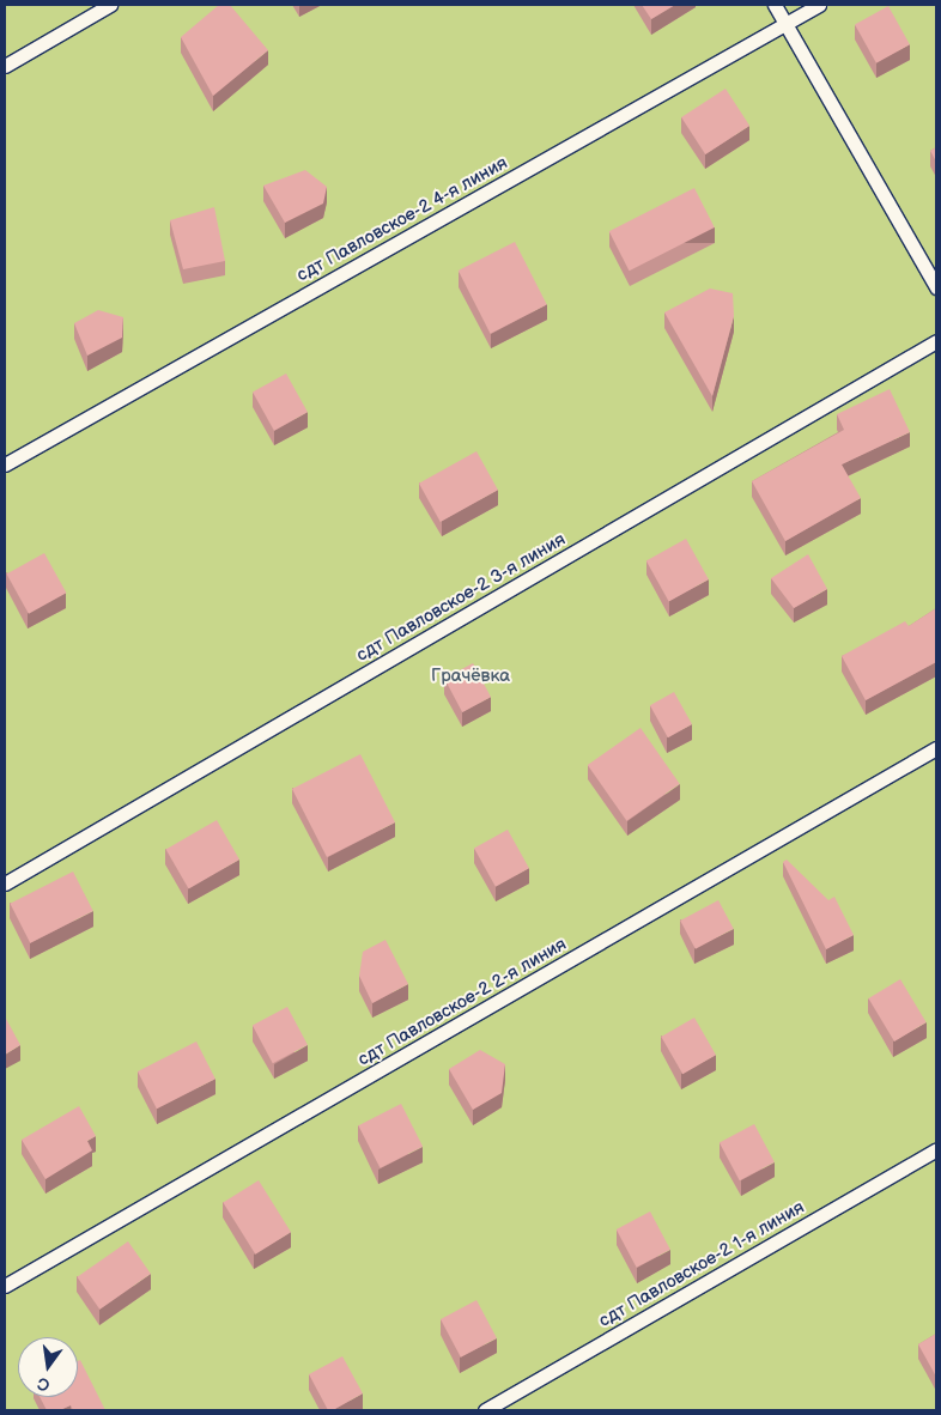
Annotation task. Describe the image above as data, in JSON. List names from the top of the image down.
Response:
{
  "streets": {
    "lane": [
      "сдт Павловское-2 4-я линия",
      "сдт Павловское-2 3-я линия",
      "сдт Павловское-2 2-я линия",
      "сдт Павловское-2 1-я линия"
    ]
  },
  "parks": ["Грачёвка"],
  "north": "bottom"
}
